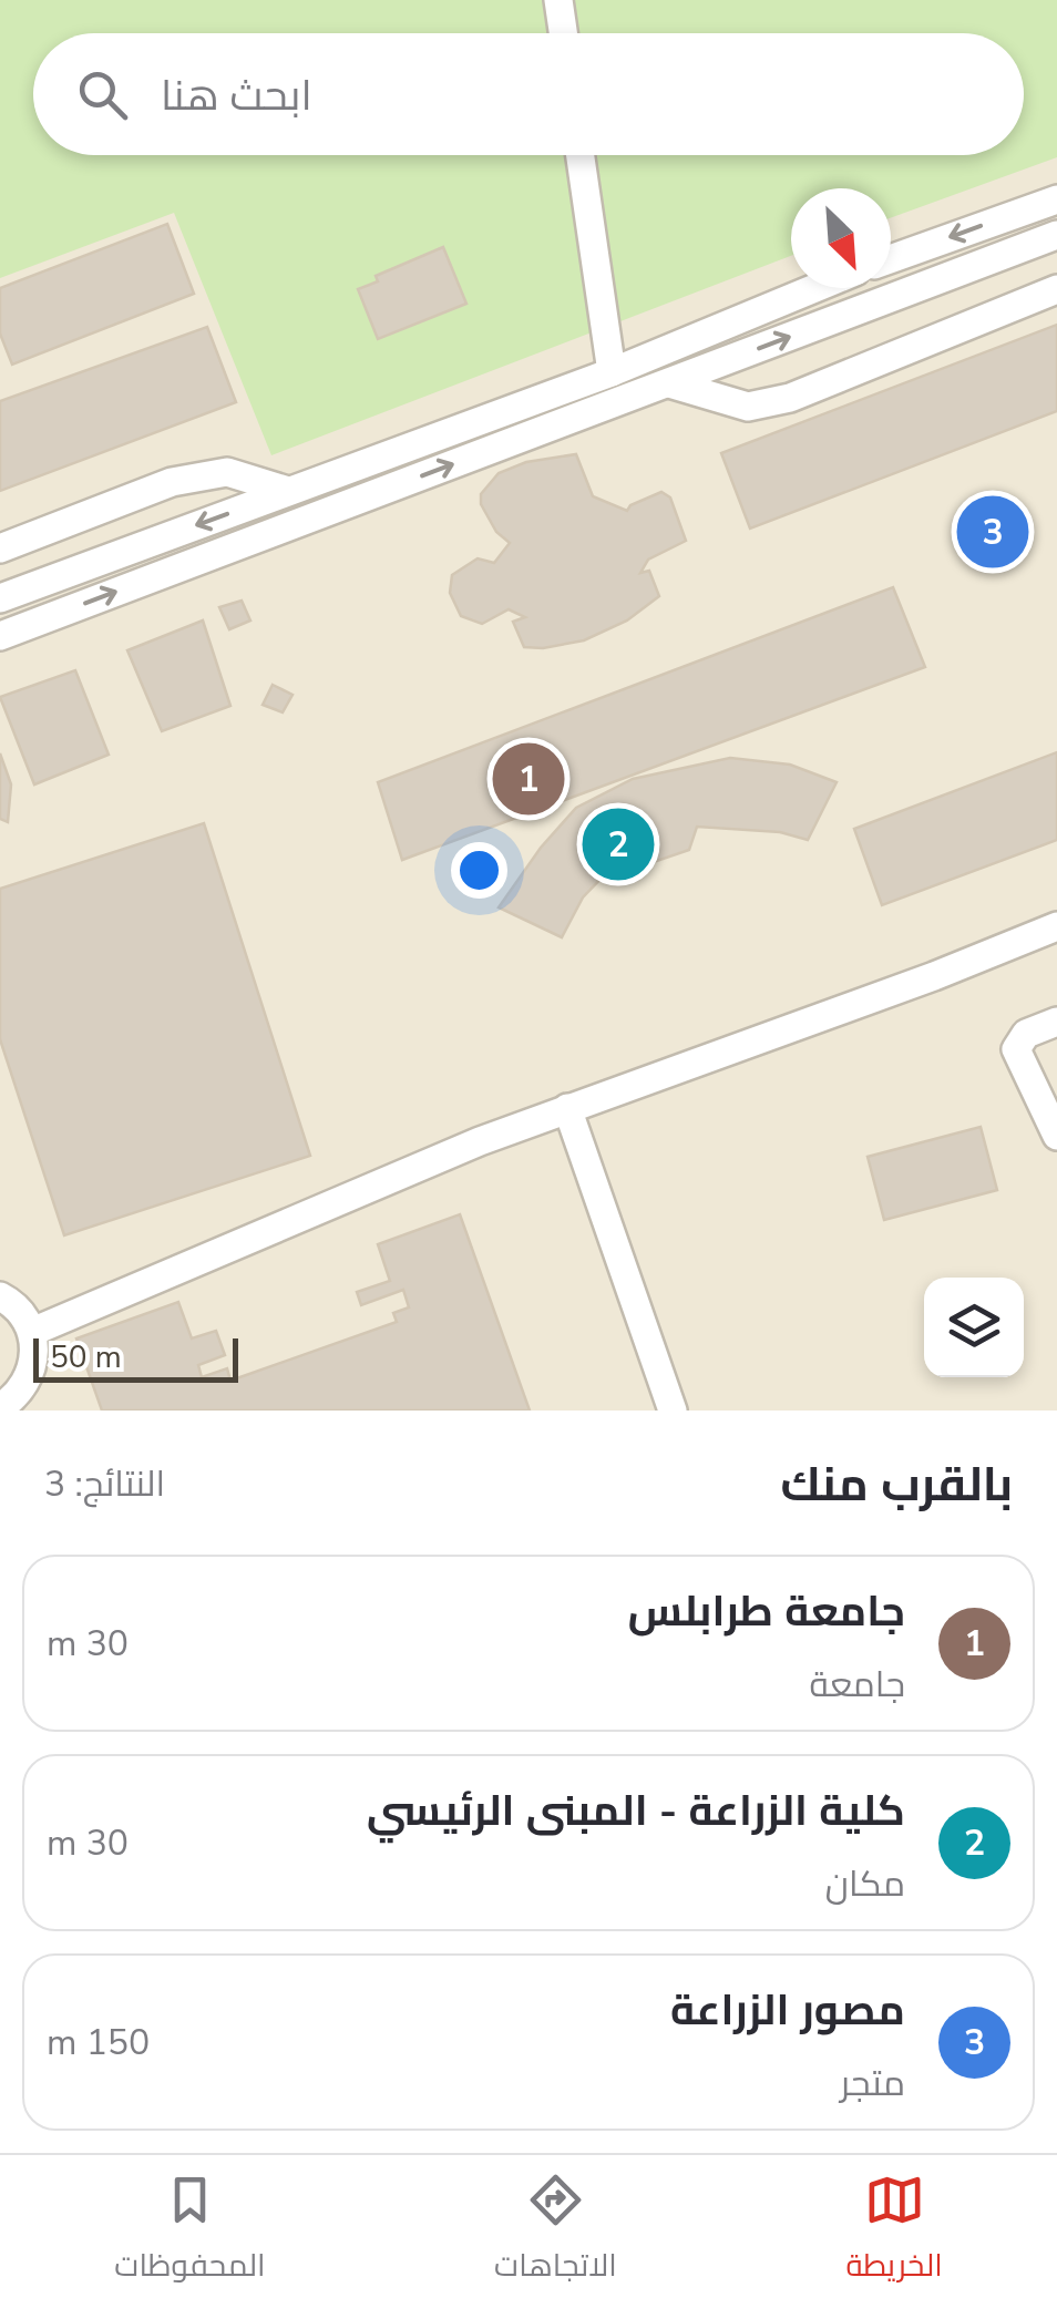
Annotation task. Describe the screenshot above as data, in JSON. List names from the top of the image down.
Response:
{
  "scale_bar": "50 m",
  "north": "bottom right",
  "page": {
    "search": "ابحث هنا",
    "pins": ["3", "1", "2"],
    "scale": "50 m",
    "heading": ["بالقرب منك", "النتائج: 3"],
    "list": [
      {
        "mark": "1",
        "name": "جامعة طرابلس",
        "note": "جامعة",
        "value": "30 m"
      },
      {
        "mark": "2",
        "name": "كلية الزراعة - المبنى الرئيسي",
        "note": "مكان",
        "value": "30 m"
      },
      {
        "mark": "3",
        "name": "مصور الزراعة",
        "note": "متجر",
        "value": "150 m"
      }
    ],
    "nav": ["الخريطة", "الاتجاهات", "المحفوظات"]
  }
}
